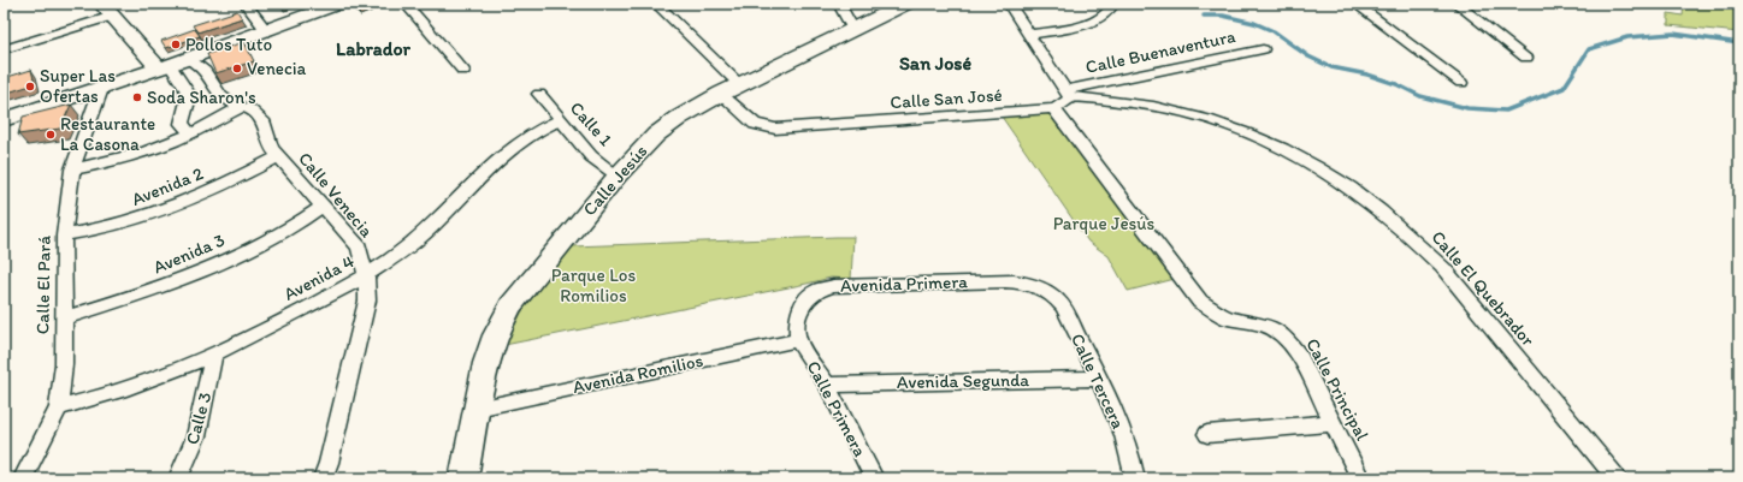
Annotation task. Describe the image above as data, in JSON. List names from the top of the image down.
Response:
{
  "streets": {
    "street": [
      "Calle Buenaventura",
      "Calle San José",
      "Calle 1",
      "Calle Jesús",
      "Avenida 2",
      "Calle Venecia",
      "Avenida 3",
      "Avenida 4",
      "Avenida Primera",
      "Calle El Pará",
      "Calle El Quebrador",
      "Avenida Romilios",
      "Avenida Segunda",
      "Calle Tercera",
      "Calle Principal",
      "Calle Primera",
      "Calle 3"
    ]
  },
  "crossings": [
    ["Calle Buenaventura", "Calle San José"],
    ["Calle Buenaventura", "Calle El Quebrador"],
    ["Calle San José", "Calle Jesús"],
    ["Calle San José", "Calle El Quebrador"],
    ["Calle San José", "Calle Principal"],
    ["Calle 1", "Calle Jesús"],
    ["Calle 1", "Avenida 4"],
    ["Calle Jesús", "Avenida Romilios"],
    ["Avenida 2", "Calle Venecia"],
    ["Avenida 2", "Calle El Pará"],
    ["Calle Venecia", "Avenida 3"],
    ["Calle Venecia", "Avenida 4"],
    ["Avenida 3", "Calle El Pará"],
    ["Avenida 4", "Calle El Pará"],
    ["Avenida 4", "Calle 3"],
    ["Avenida Primera", "Avenida Romilios"],
    ["Avenida Primera", "Calle Tercera"],
    ["Avenida Primera", "Calle Primera"],
    ["Avenida Romilios", "Calle Primera"],
    ["Avenida Segunda", "Calle Tercera"],
    ["Avenida Segunda", "Calle Primera"]
  ],
  "districts": ["Labrador", "San José"],
  "parks": ["Parque Jesús", "Parque Los Romilios"],
  "places": [
    "Pollos Tuto",
    "Venecia",
    "Super Las Ofertas",
    "Soda Sharon's",
    "Restaurante La Casona"
  ]
}
